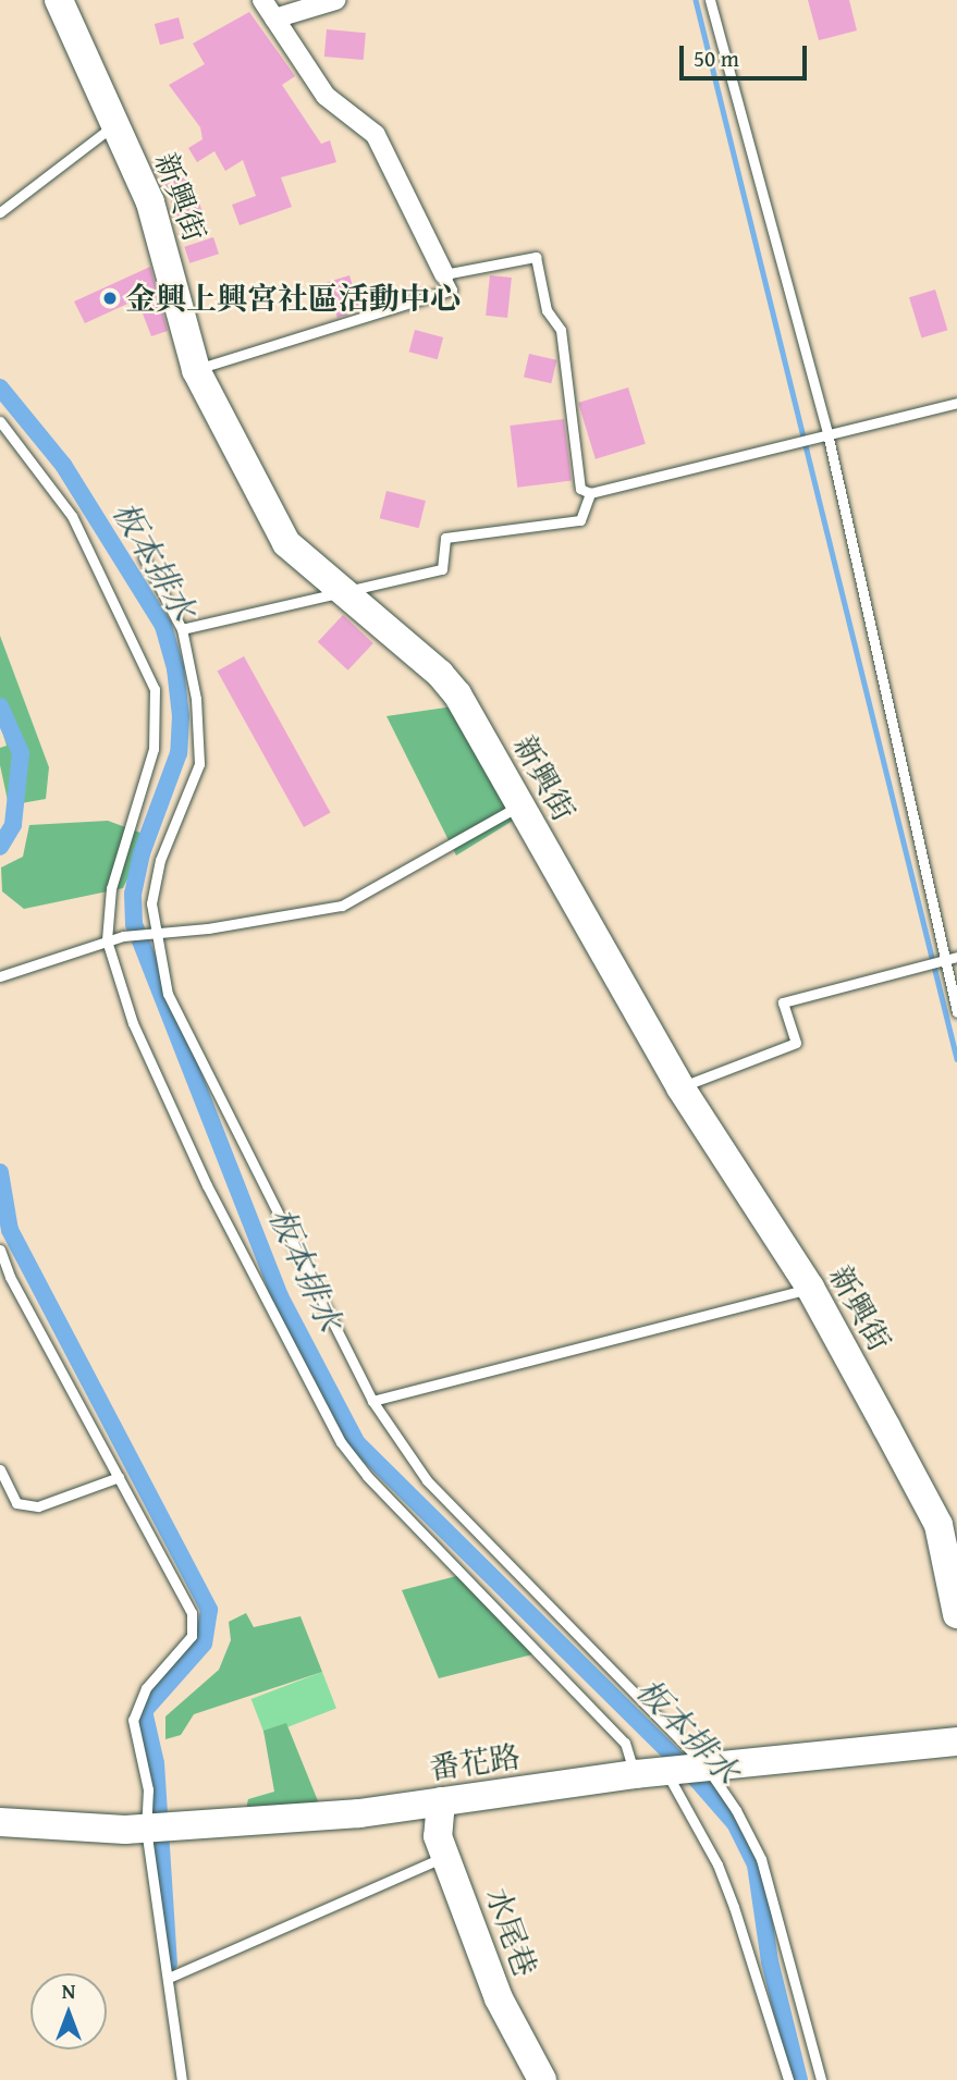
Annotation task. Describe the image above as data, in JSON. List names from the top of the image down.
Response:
{
  "streets": {
    "street": ["新興街", "番花路", "水尾巷"]
  },
  "crossings": [
    ["番花路", "水尾巷"]
  ],
  "water": ["板本排水"],
  "places": ["金興上興宮社區活動中心"],
  "scale_bar": "50 m",
  "north": "top"
}
